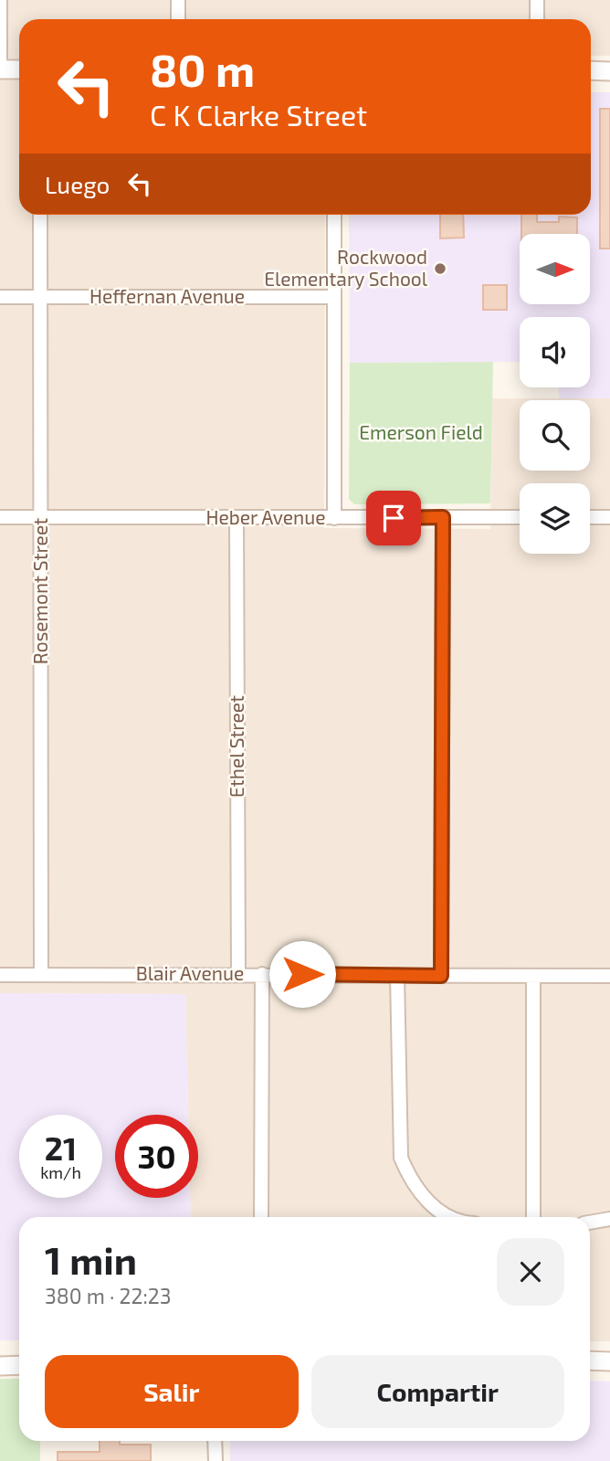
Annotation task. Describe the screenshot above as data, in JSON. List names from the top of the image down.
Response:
{
  "streets": {
    "street": [
      "Heffernan Avenue",
      "Heber Avenue",
      "Rosemont Street",
      "Ethel Street",
      "Blair Avenue"
    ]
  },
  "crossings": [
    ["Heffernan Avenue", "Rosemont Street"],
    ["Heber Avenue", "Rosemont Street"],
    ["Heber Avenue", "Ethel Street"],
    ["Rosemont Street", "Blair Avenue"],
    ["Ethel Street", "Blair Avenue"]
  ],
  "parks": ["Emerson Field"],
  "places": ["Rockwood Elementary School"],
  "north": "right",
  "page": {
    "turn": ["80 m", "C K Clarke Street"],
    "then": "Luego",
    "speed": "21 km/h",
    "limit": "30",
    "heading": ["1 min", "380 m · 22:23"],
    "buttons": ["Salir", "Compartir"]
  }
}
